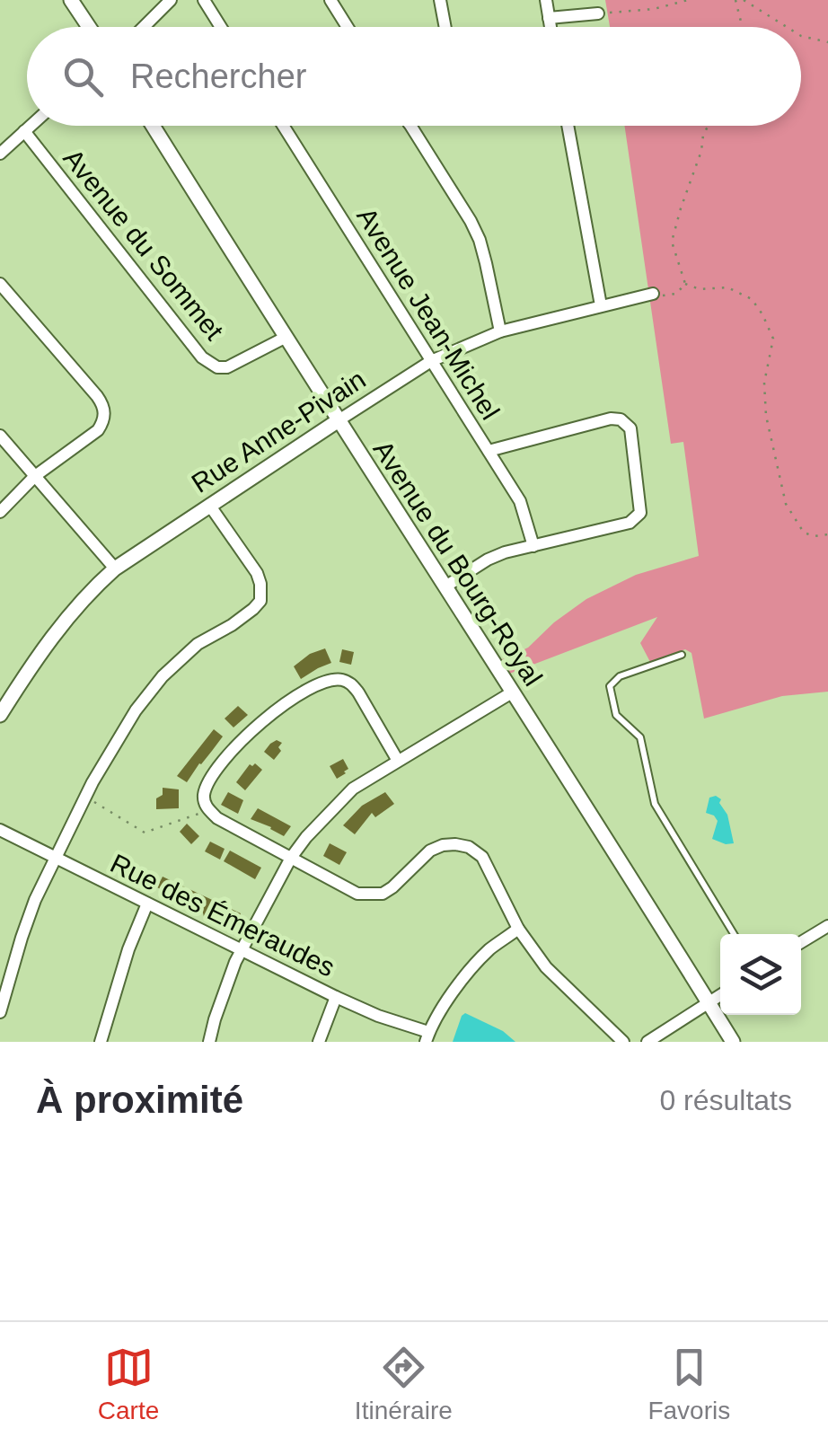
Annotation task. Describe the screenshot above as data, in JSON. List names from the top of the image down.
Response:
{
  "streets": {
    "street": [
      "Avenue du Sommet",
      "Avenue Jean-Michel",
      "Rue Anne-Pivain",
      "Avenue du Bourg-Royal",
      "Rue des Émeraudes"
    ]
  },
  "crossings": [
    ["Avenue du Sommet", "Avenue du Bourg-Royal"],
    ["Avenue Jean-Michel", "Rue Anne-Pivain"],
    ["Rue Anne-Pivain", "Avenue du Bourg-Royal"]
  ],
  "page": {
    "search": "Rechercher",
    "heading": ["À proximité", "0 résultats"],
    "nav": ["Carte", "Itinéraire", "Favoris"]
  }
}
